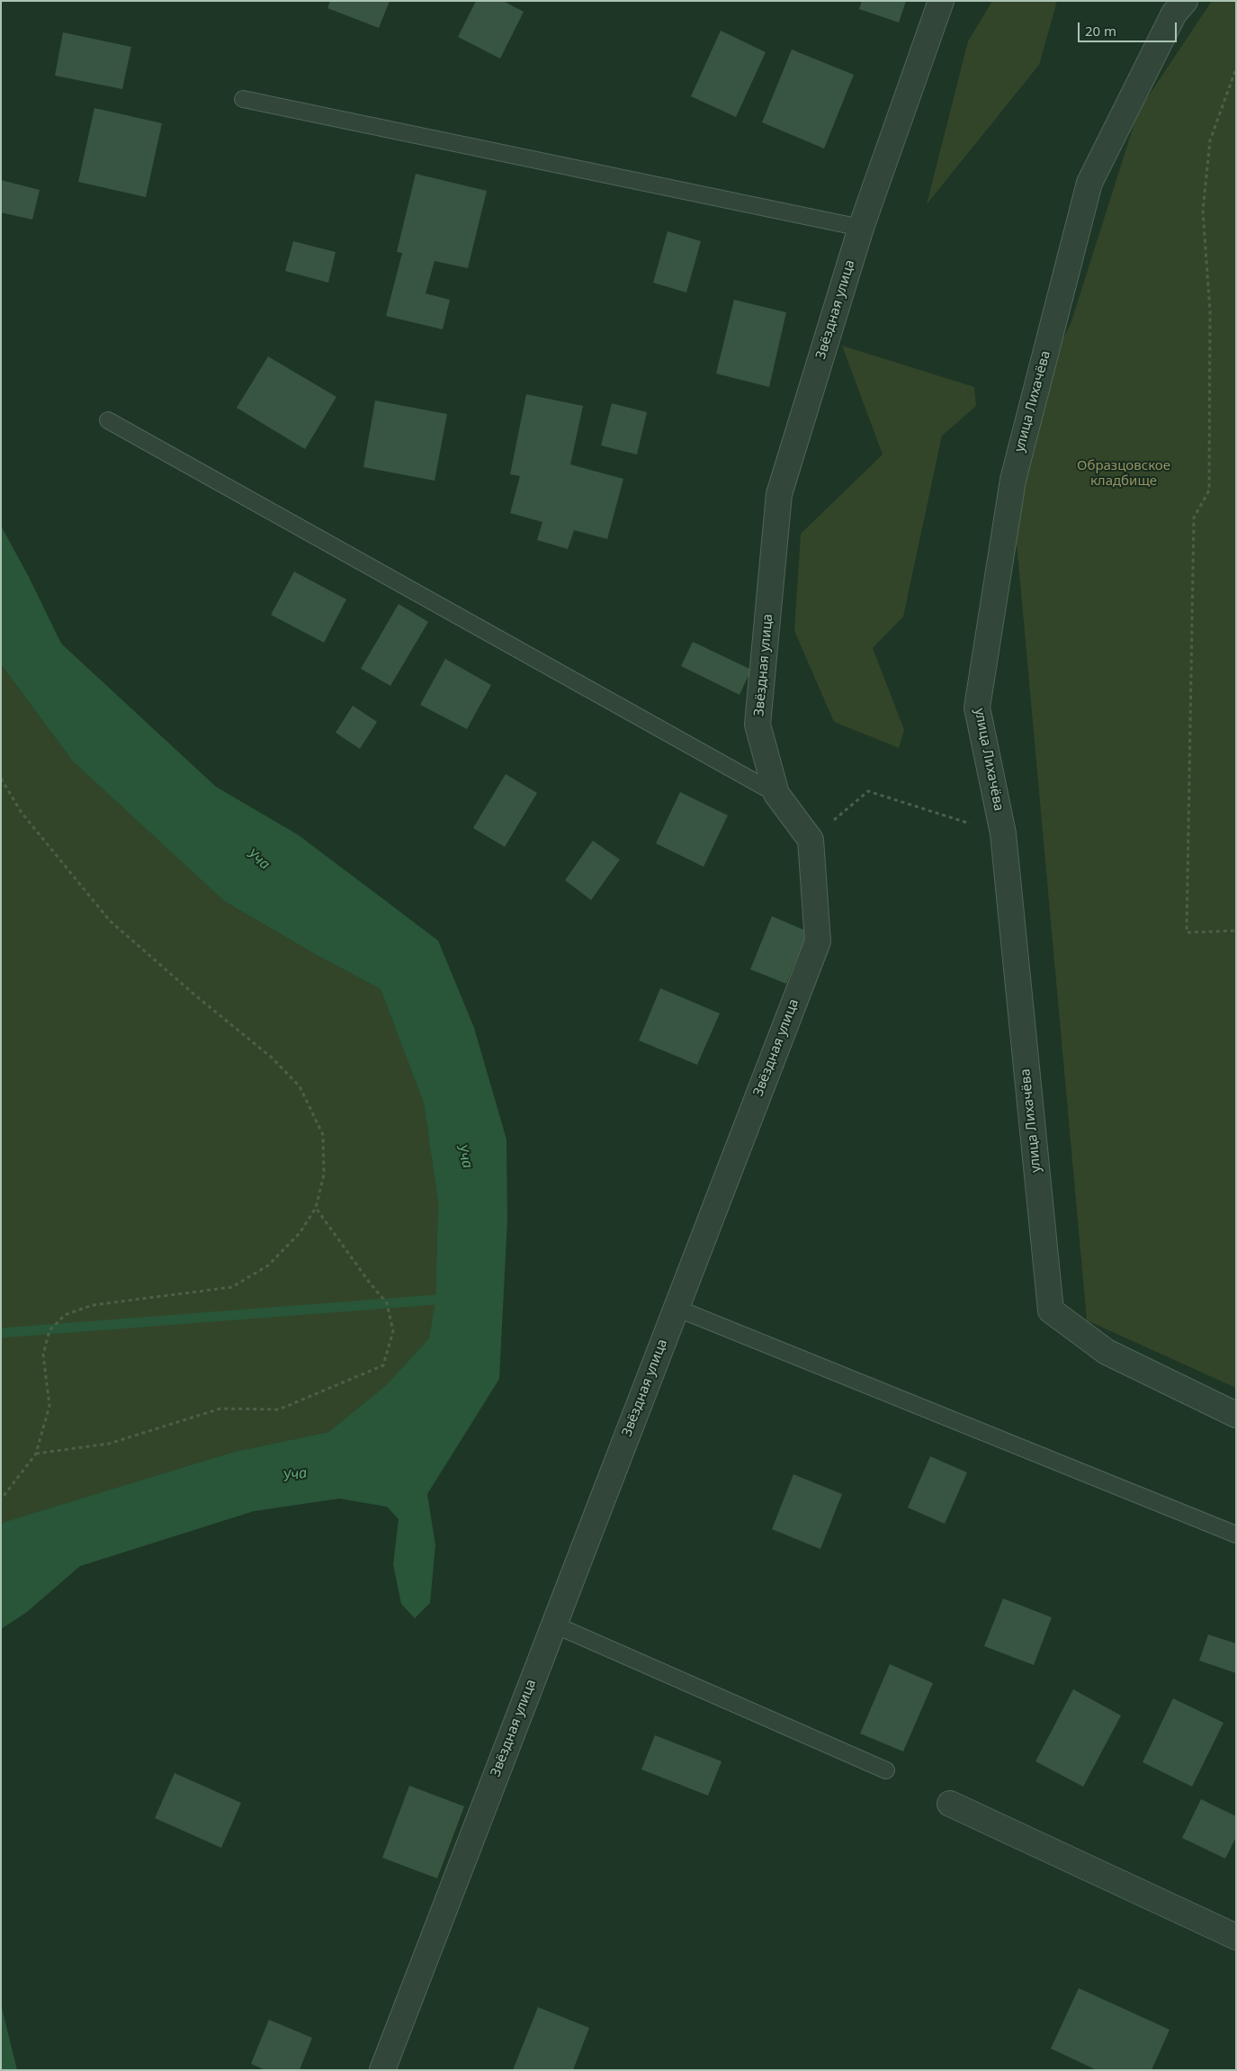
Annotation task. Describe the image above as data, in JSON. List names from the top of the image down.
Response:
{
  "streets": {
    "street": ["Звёздная улица", "улица Лихачёва"]
  },
  "water": ["Уча"],
  "parks": ["Образцовское кладбище"],
  "scale_bar": "20 m"
}
